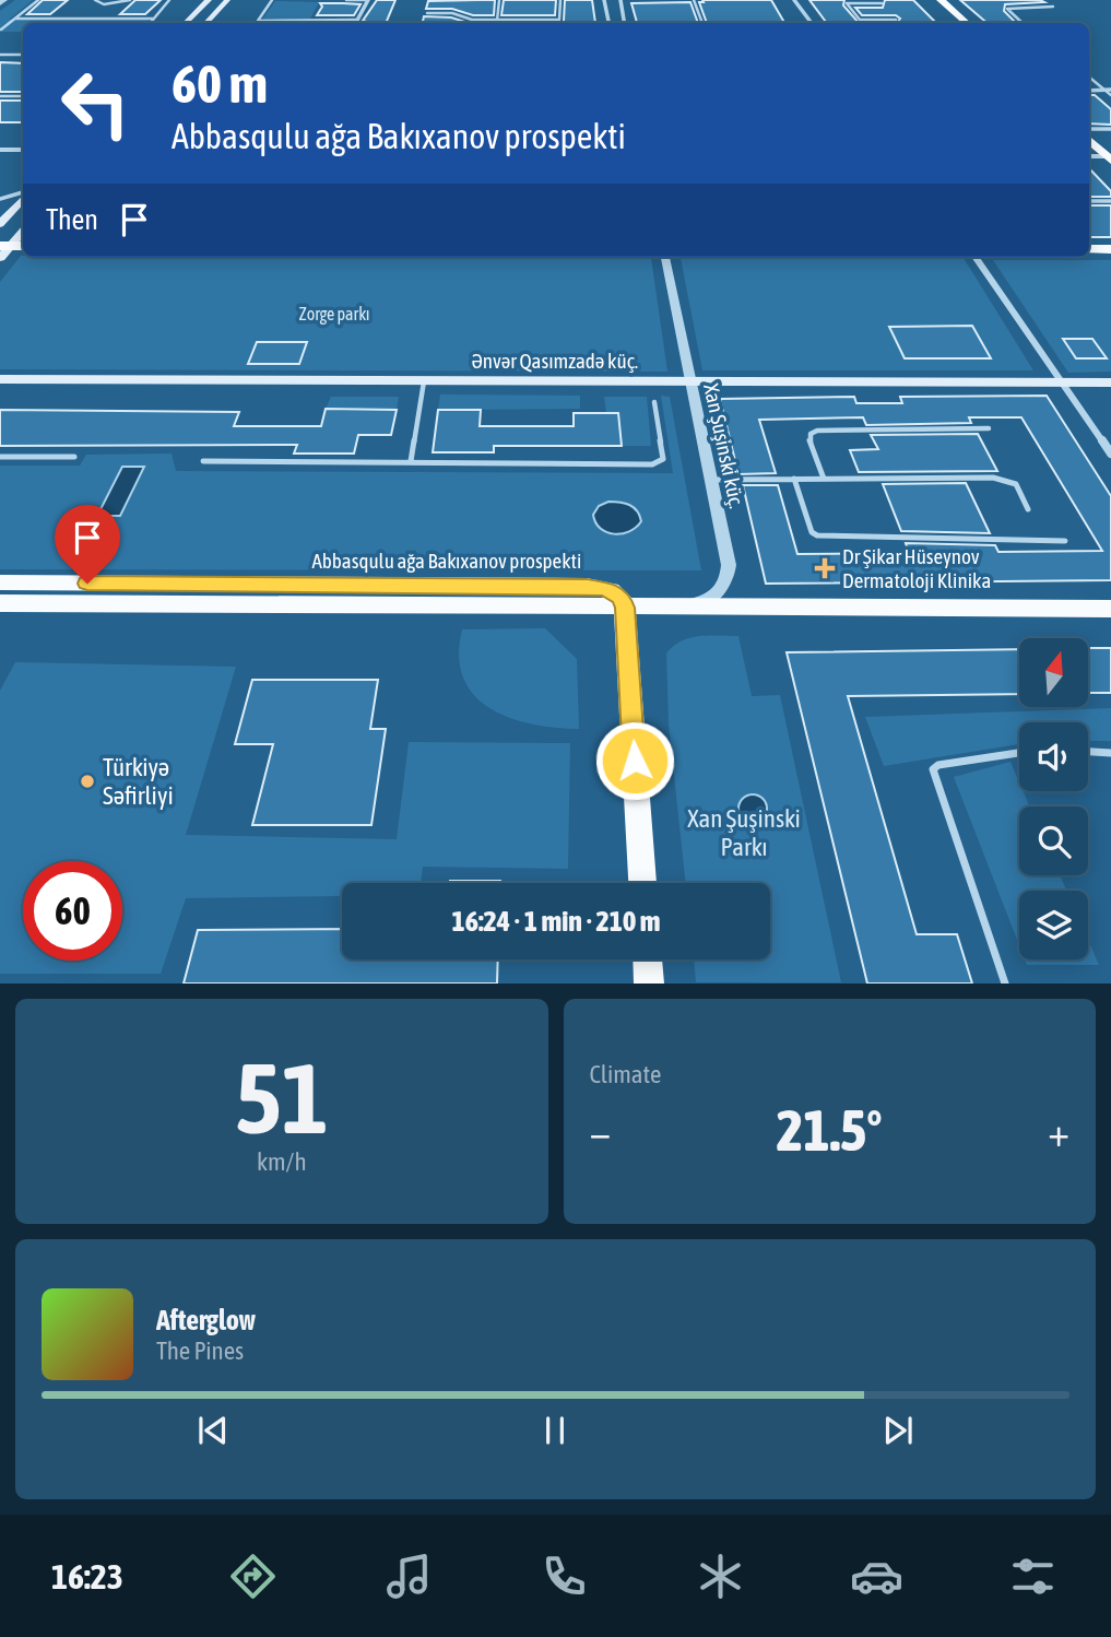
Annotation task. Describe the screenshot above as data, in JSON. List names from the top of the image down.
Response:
{
  "streets": {
    "main road": ["Ənvər Qasımzadə küç.", "Abbasqulu ağa Bakıxanov prospekti"],
    "street": ["Xan Şuşinski küç."]
  },
  "crossings": [
    ["Ənvər Qasımzadə küç.", "Xan Şuşinski küç."]
  ],
  "parks": ["Zorge parkı", "Xan Şuşinski Parkı"],
  "places": {
    "health": ["Dr Şikar Hüseynov Dermatoloji Klinika"],
    "other": ["Türkiyə Səfirliyi"]
  },
  "north": "top",
  "page": {
    "turn": ["60 m", "Abbasqulu ağa Bakıxanov prospekti"],
    "then": "Then",
    "limit": "60",
    "trip": "16:24 · 1 min · 210 m",
    "tile": [
      ["51", "km/h"],
      "Climate"
    ],
    "heat": ["−", "21.5°", "+"],
    "song": ["Afterglow", "The Pines"],
    "tabs": "16:23"
  }
}
